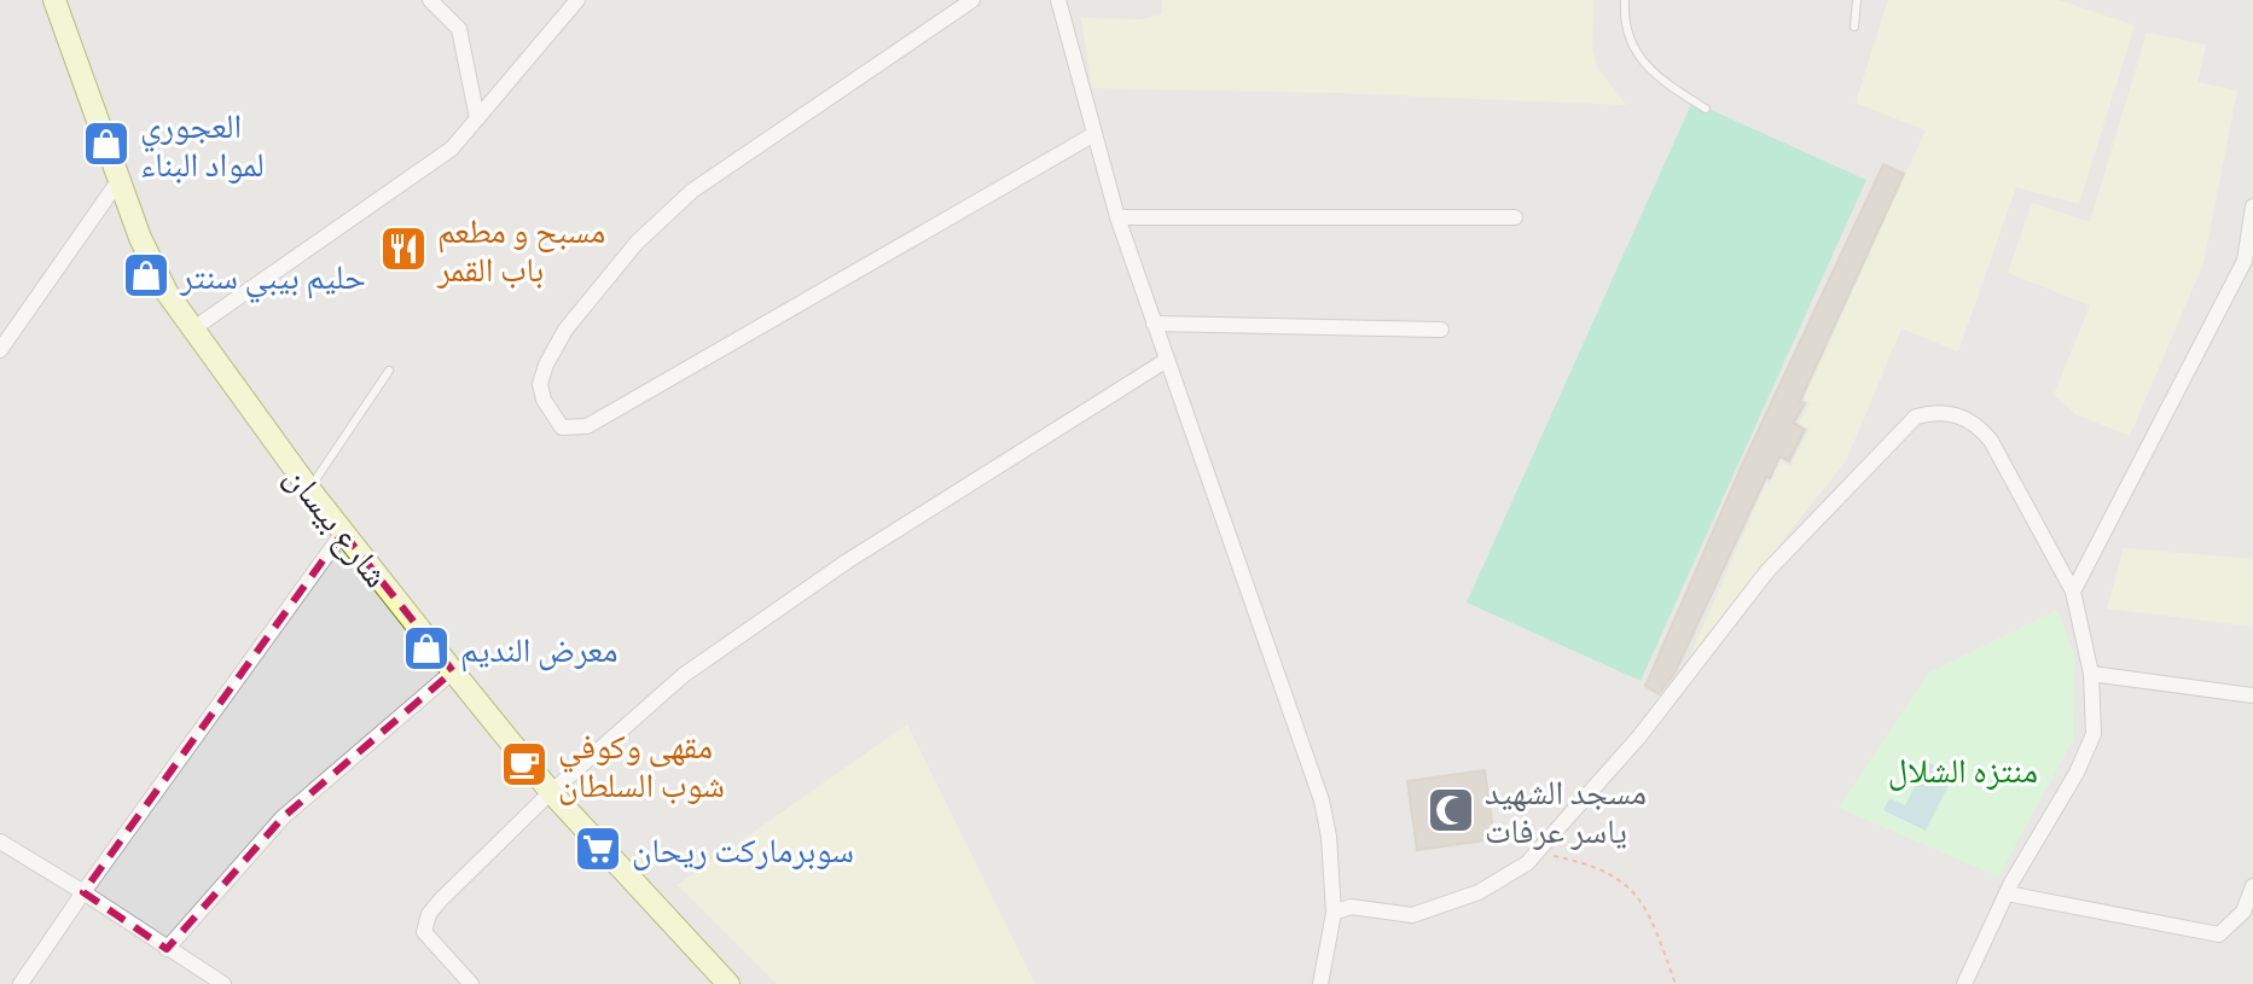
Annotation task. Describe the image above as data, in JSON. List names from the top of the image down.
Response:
{
  "streets": {
    "street": ["شارع بيسان"]
  },
  "parks": ["منتزه الشلال"],
  "places": {
    "shop": ["العجوري لمواد البناء", "حليم بيبي سنتر", "معرض النديم"],
    "restaurant": ["مسبح و مطعم باب القمر"],
    "cafe": ["مقهى وكوفي شوب السلطان"],
    "mosque": ["مسجد الشهيد ياسر عرفات"],
    "supermarket": ["سوبرماركت ريحان"]
  }
}
